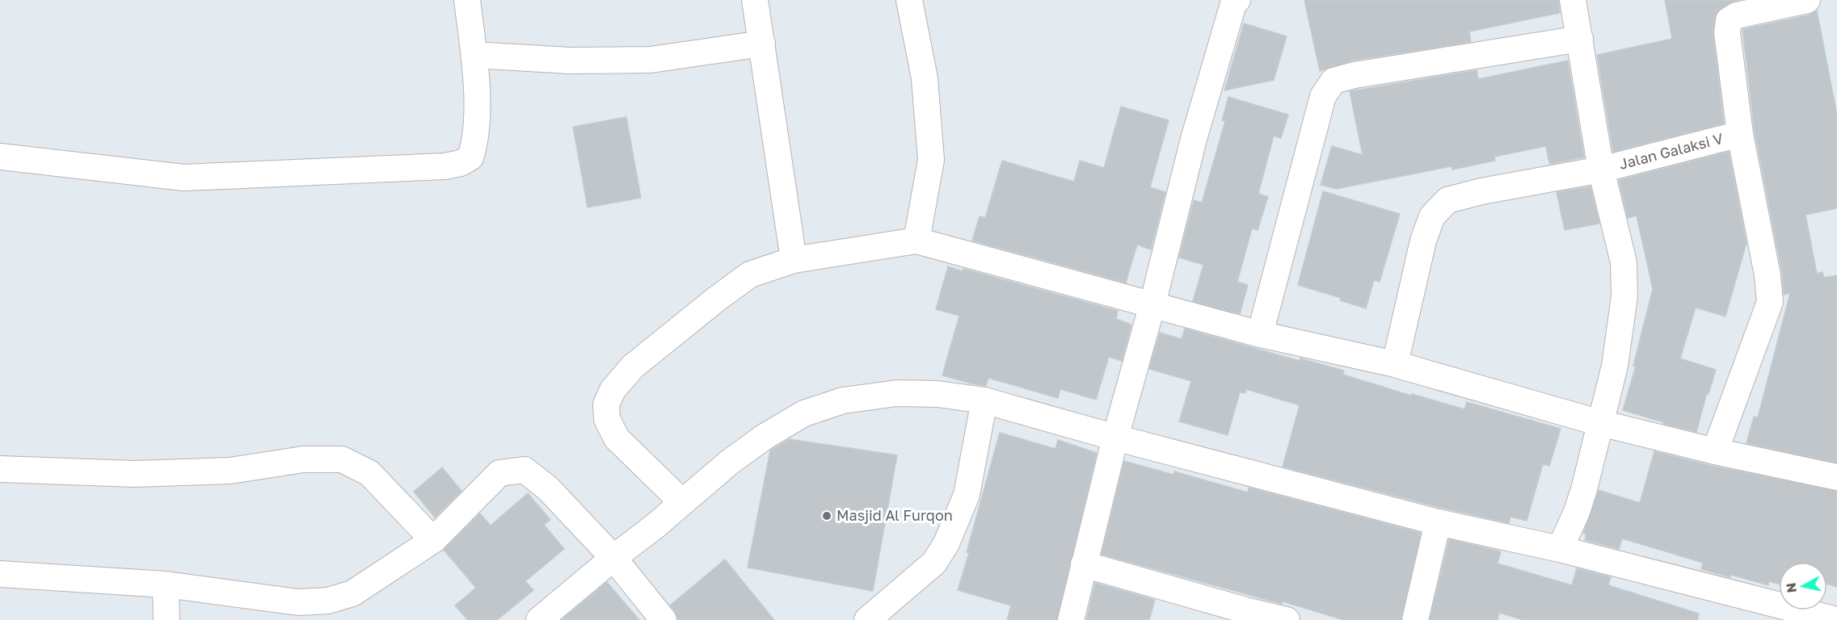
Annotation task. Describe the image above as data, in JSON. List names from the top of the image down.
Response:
{
  "streets": {
    "street": ["Jalan Galaksi V"]
  },
  "places": ["Masjid Al Furqon"],
  "north": "left"
}
